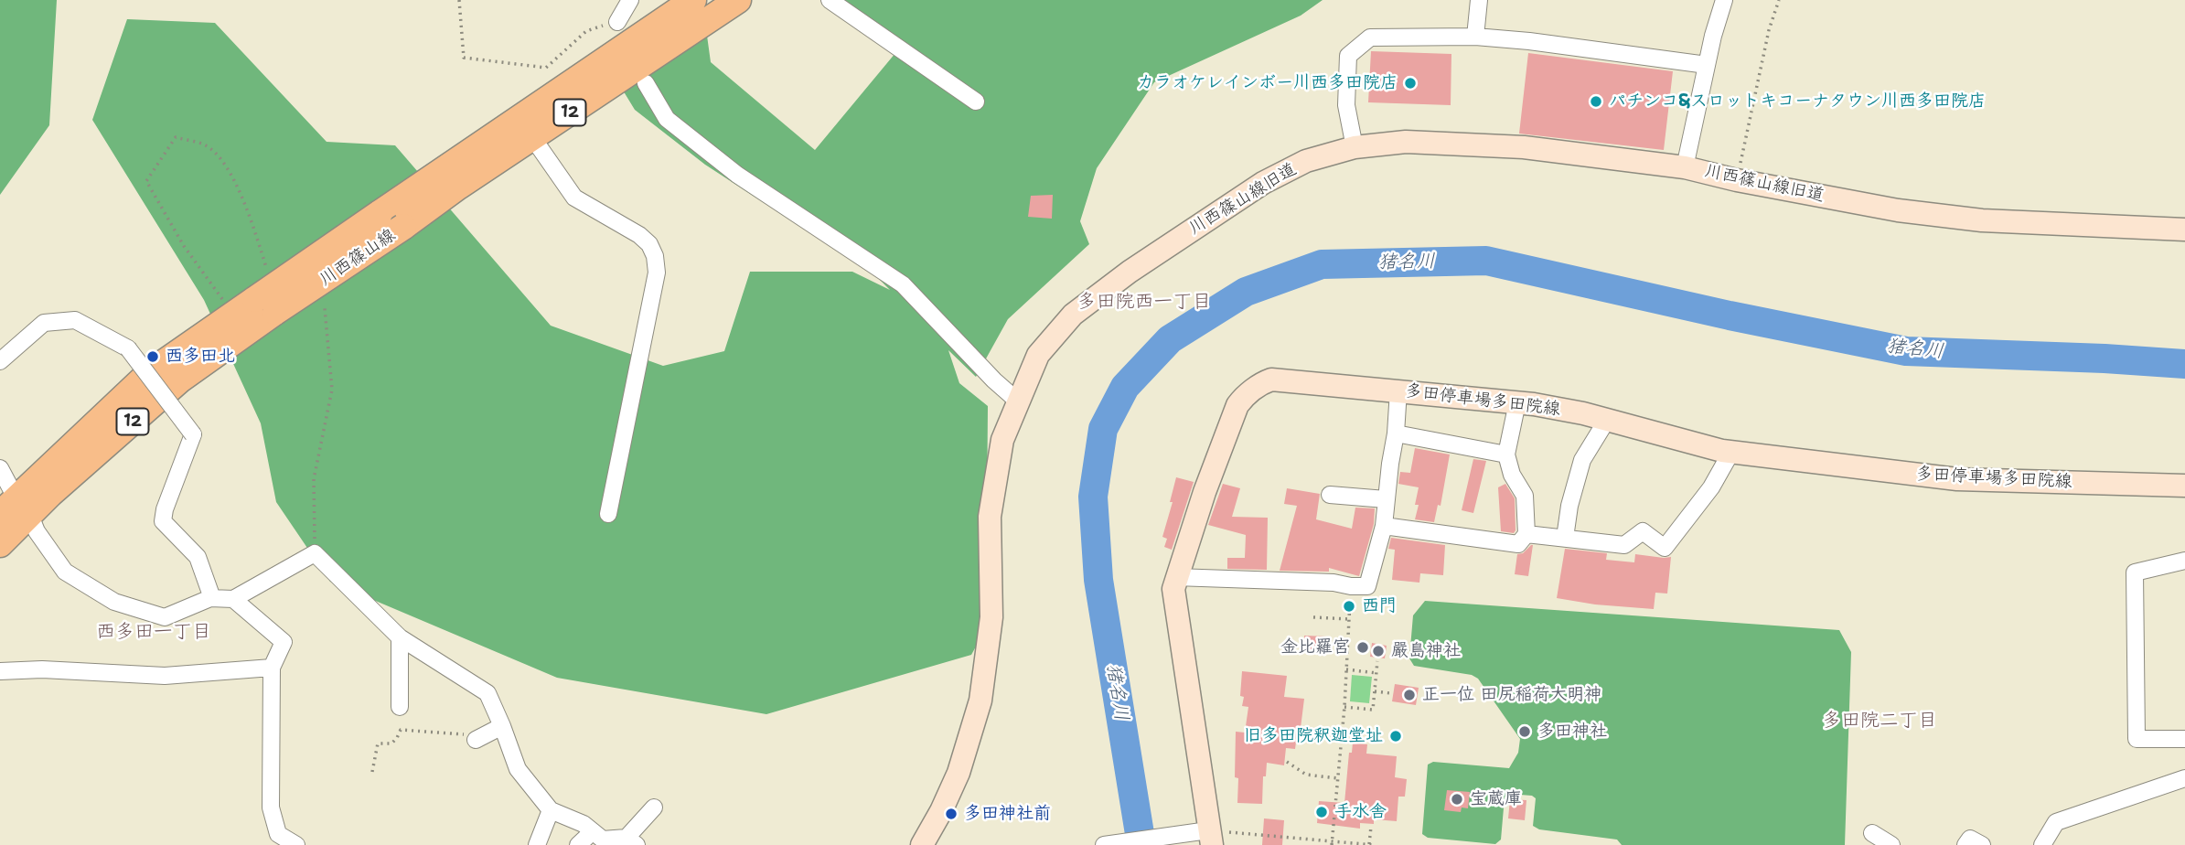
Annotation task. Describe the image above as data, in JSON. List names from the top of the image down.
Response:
{
  "streets": {
    "main road": ["12", "川西篠山線"],
    "street": ["川西篠山線旧道", "多田停車場多田院線"]
  },
  "districts": ["多田院西一丁目", "西多田一丁目", "多田院二丁目"],
  "water": ["猪名川"],
  "places": [
    "カラオケレインボー川西多田院店",
    "パチンコ&スロットキコーナタウン川西多田院店",
    "西多田北",
    "西門",
    "金比羅宮",
    "嚴島神社",
    "正一位 田尻稲荷大明神",
    "多田神社",
    "旧多田院釈迦堂址",
    "宝蔵庫",
    "手水舎",
    "多田神社前"
  ]
}
